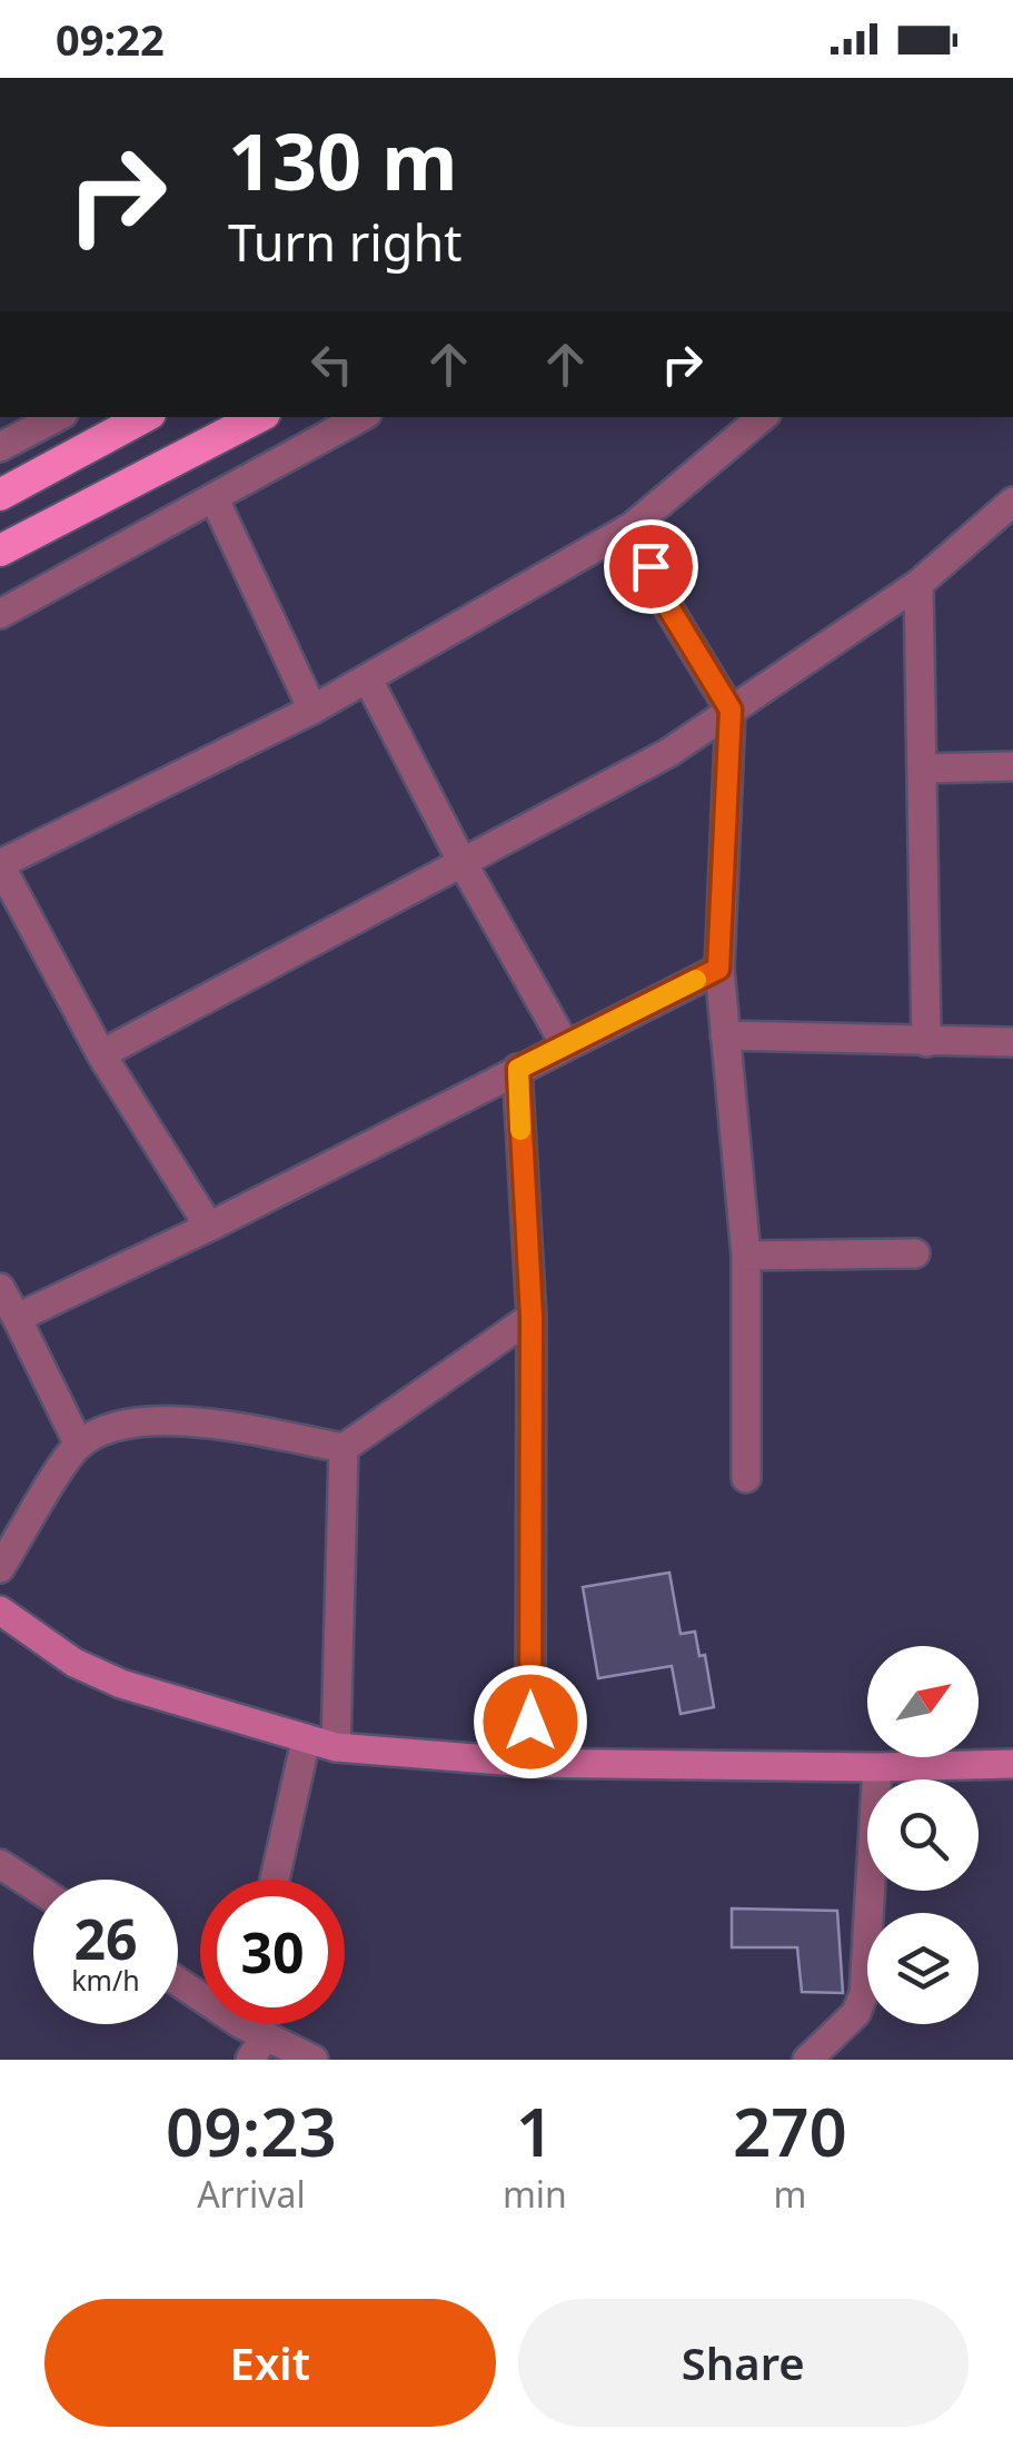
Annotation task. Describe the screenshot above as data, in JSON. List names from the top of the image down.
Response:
{
  "north": "top right",
  "page": {
    "status": "09:22",
    "turn": ["130 m", "Turn right"],
    "speed": "26 km/h",
    "limit": "30",
    "eta": [
      "09:23",
      "Arrival",
      "1",
      "min",
      "270",
      "m"
    ],
    "buttons": ["Exit", "Share"]
  }
}
